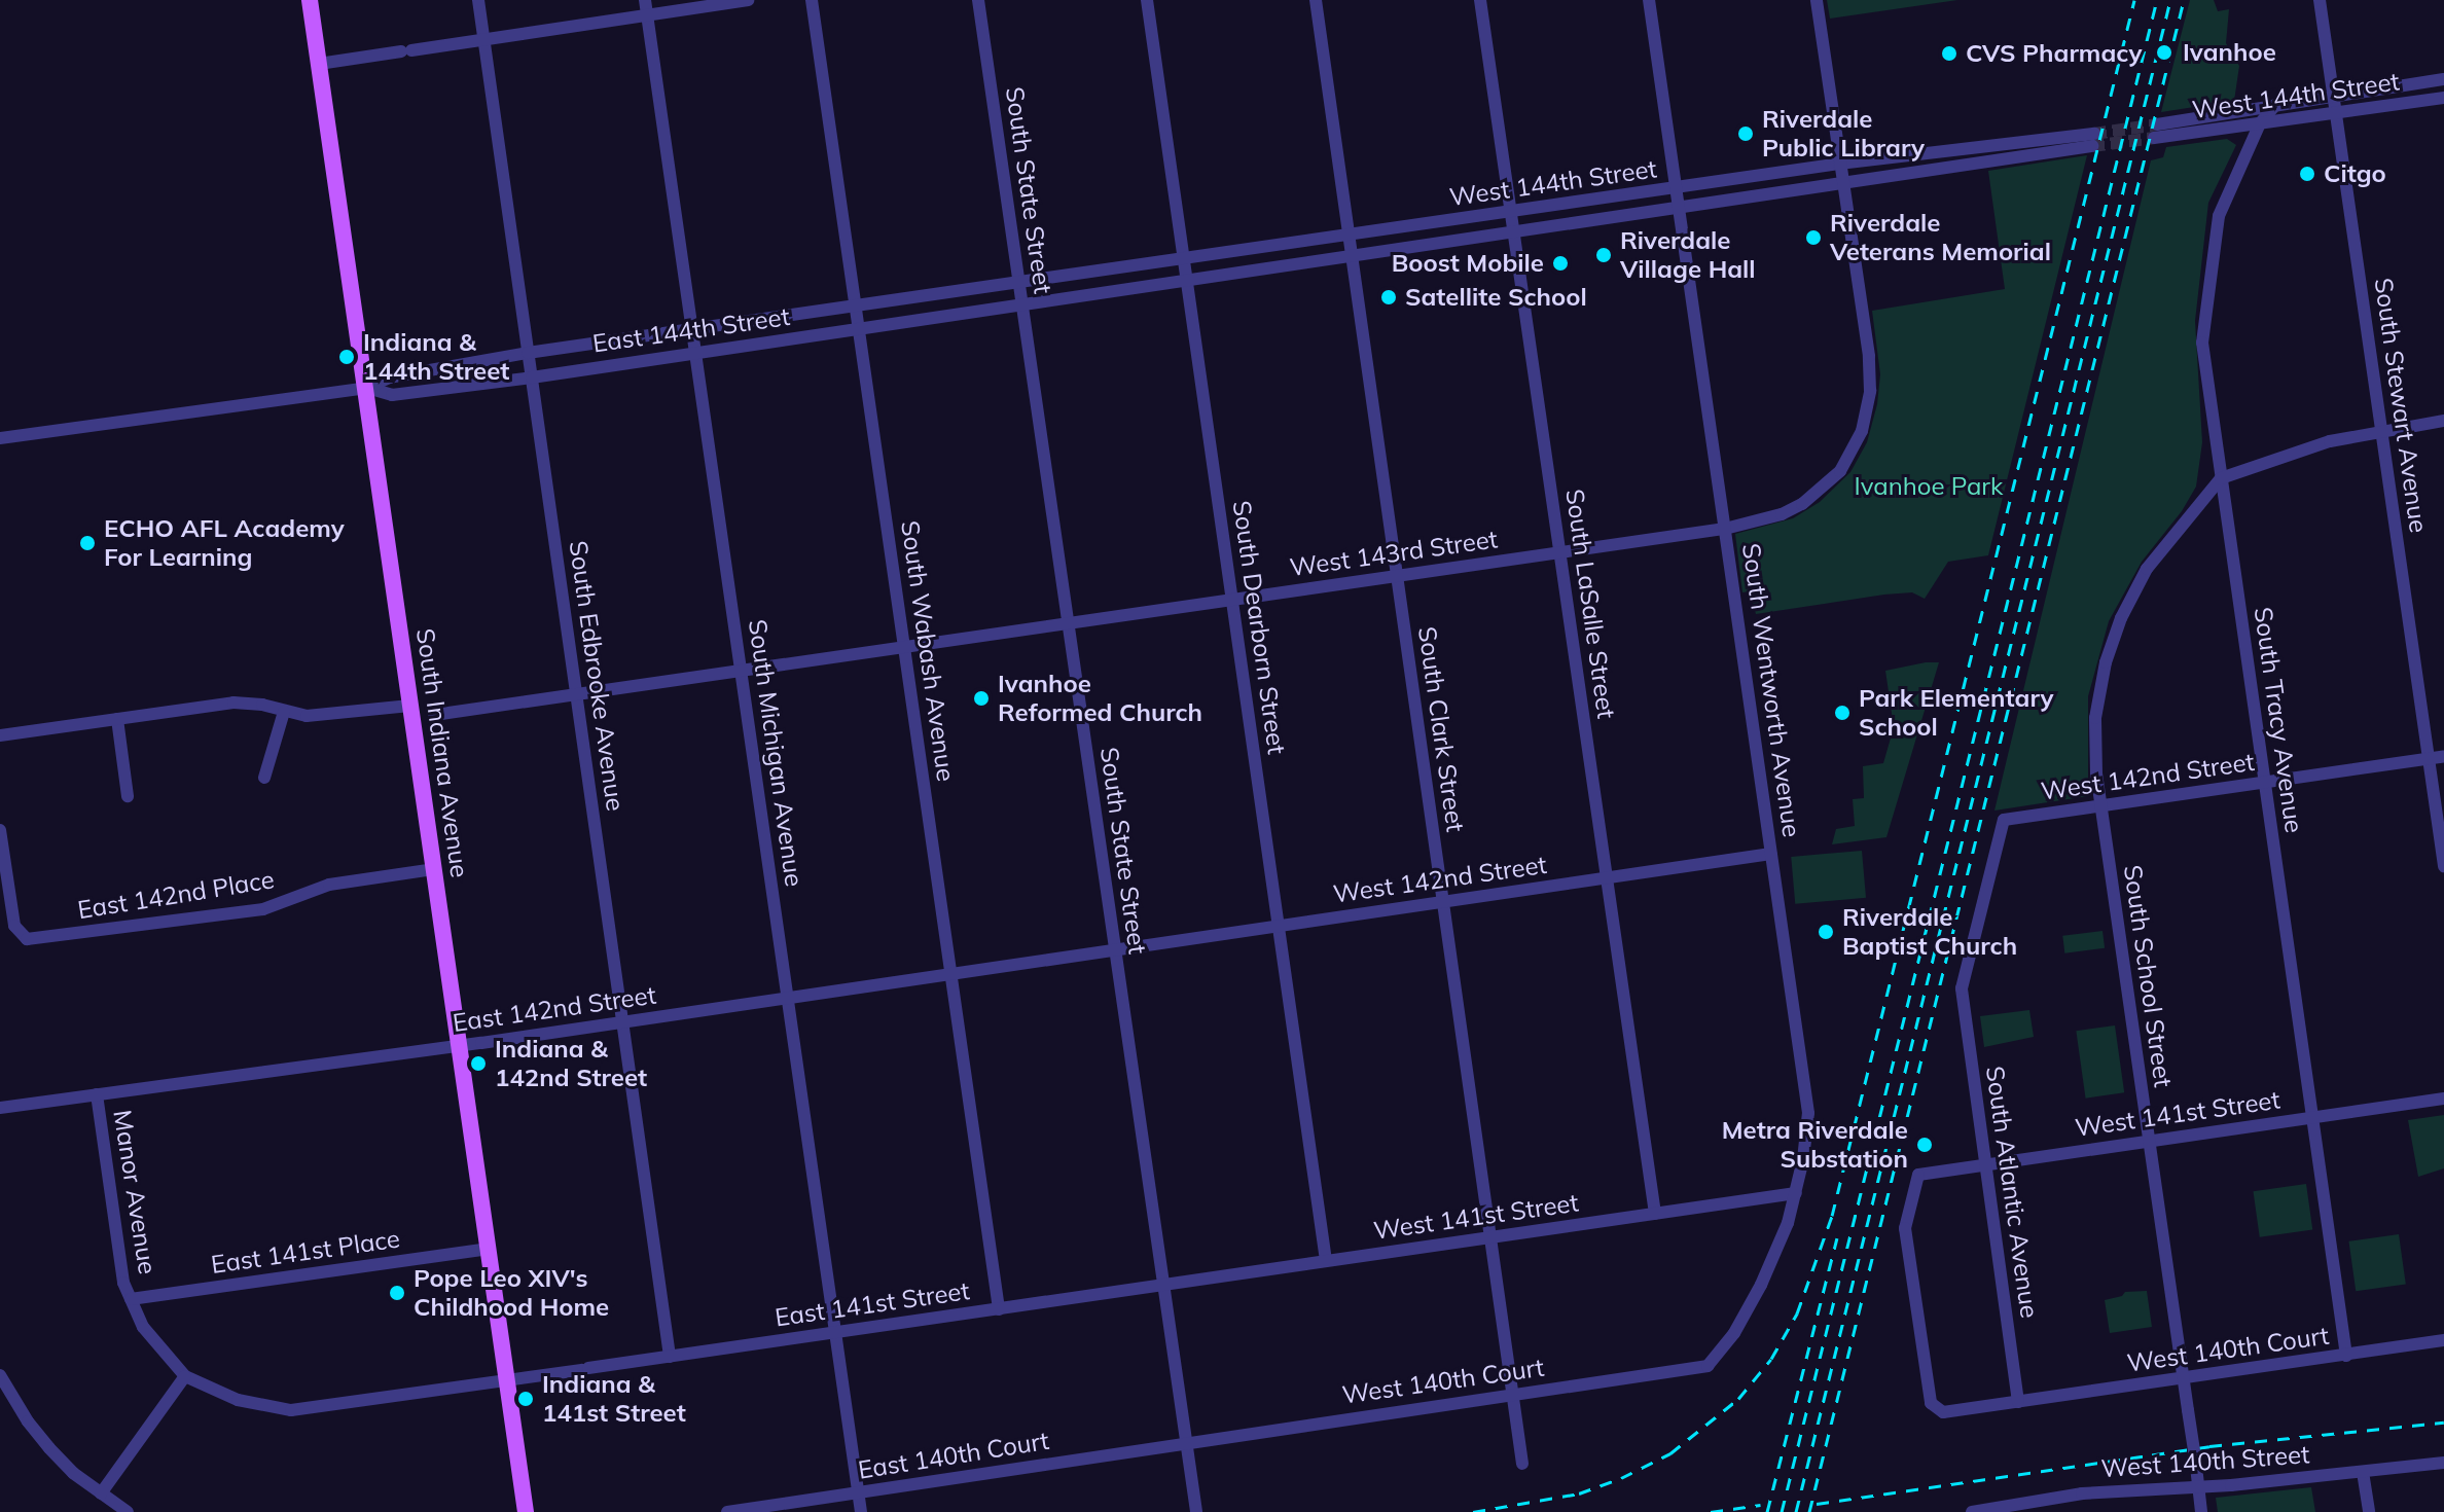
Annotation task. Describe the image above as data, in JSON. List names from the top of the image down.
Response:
{
  "streets": {
    "main road": ["South Indiana Avenue"],
    "street": [
      "West 144th Street",
      "South State Street",
      "East 144th Street",
      "South Stewart Avenue",
      "West 143rd Street",
      "South LaSalle Street",
      "South Dearborn Street",
      "South Wabash Avenue",
      "South Edbrooke Avenue",
      "South Wentworth Avenue",
      "South Tracy Avenue",
      "South Clark Street",
      "South Michigan Avenue",
      "West 142nd Street",
      "East 142nd Place",
      "South School Street",
      "East 142nd Street",
      "West 141st Street",
      "Manor Avenue",
      "South Atlantic Avenue",
      "East 141st Place",
      "East 141st Street",
      "West 140th Court",
      "East 140th Court",
      "West 140th Street"
    ]
  },
  "crossings": [
    ["West 144th Street", "South State Street"],
    ["West 144th Street", "East 144th Street"],
    ["West 144th Street", "South Stewart Avenue"],
    ["West 144th Street", "South LaSalle Street"],
    ["West 144th Street", "South Dearborn Street"],
    ["West 144th Street", "South Wentworth Avenue"],
    ["West 144th Street", "South Tracy Avenue"],
    ["West 144th Street", "South Clark Street"],
    ["South State Street", "East 144th Street"],
    ["South State Street", "West 143rd Street"],
    ["South State Street", "West 142nd Street"],
    ["South State Street", "East 142nd Street"],
    ["South State Street", "West 141st Street"],
    ["South State Street", "East 141st Street"],
    ["South State Street", "West 140th Court"],
    ["South State Street", "East 140th Court"],
    ["East 144th Street", "South Wabash Avenue"],
    ["East 144th Street", "South Edbrooke Avenue"],
    ["East 144th Street", "South Indiana Avenue"],
    ["East 144th Street", "South Michigan Avenue"],
    ["South Stewart Avenue", "West 142nd Street"],
    ["West 143rd Street", "South LaSalle Street"],
    ["West 143rd Street", "South Dearborn Street"],
    ["West 143rd Street", "South Wabash Avenue"],
    ["West 143rd Street", "South Edbrooke Avenue"],
    ["West 143rd Street", "South Wentworth Avenue"],
    ["West 143rd Street", "South Clark Street"],
    ["West 143rd Street", "South Michigan Avenue"],
    ["South LaSalle Street", "West 142nd Street"],
    ["South LaSalle Street", "West 141st Street"],
    ["South Dearborn Street", "West 142nd Street"],
    ["South Dearborn Street", "West 141st Street"],
    ["South Wabash Avenue", "East 142nd Street"],
    ["South Wabash Avenue", "East 141st Street"],
    ["South Edbrooke Avenue", "East 142nd Street"],
    ["South Edbrooke Avenue", "East 141st Street"],
    ["South Wentworth Avenue", "West 142nd Street"],
    ["South Wentworth Avenue", "West 141st Street"],
    ["South Wentworth Avenue", "West 140th Court"],
    ["South Tracy Avenue", "West 142nd Street"],
    ["South Tracy Avenue", "South School Street"],
    ["South Tracy Avenue", "West 141st Street"],
    ["South Tracy Avenue", "West 140th Court"],
    ["South Clark Street", "West 142nd Street"],
    ["South Clark Street", "West 141st Street"],
    ["South Clark Street", "West 140th Court"],
    ["South Indiana Avenue", "East 142nd Place"],
    ["South Indiana Avenue", "East 142nd Street"],
    ["South Indiana Avenue", "East 141st Place"],
    ["South Indiana Avenue", "East 141st Street"],
    ["South Michigan Avenue", "East 142nd Street"],
    ["South Michigan Avenue", "East 141st Street"],
    ["South Michigan Avenue", "East 140th Court"],
    ["West 142nd Street", "South School Street"],
    ["West 142nd Street", "East 142nd Street"],
    ["West 142nd Street", "South Atlantic Avenue"],
    ["South School Street", "West 141st Street"],
    ["South School Street", "West 140th Court"],
    ["South School Street", "West 140th Street"],
    ["East 142nd Street", "Manor Avenue"],
    ["West 141st Street", "South Atlantic Avenue"],
    ["West 141st Street", "East 141st Street"],
    ["West 141st Street", "West 140th Court"],
    ["Manor Avenue", "East 141st Place"],
    ["Manor Avenue", "East 141st Street"],
    ["South Atlantic Avenue", "West 140th Court"],
    ["West 140th Court", "East 140th Court"]
  ],
  "parks": ["Ivanhoe Park"],
  "places": [
    "Ivanhoe",
    "CVS Pharmacy",
    "Riverdale Public Library",
    "Citgo",
    "Riverdale Veterans Memorial",
    "Riverdale Village Hall",
    "Boost Mobile",
    "Satellite School",
    "Indiana & 144th Street",
    "ECHO AFL Academy For Learning",
    "Ivanhoe Reformed Church",
    "Park Elementary School",
    "Riverdale Baptist Church",
    "Indiana & 142nd Street",
    "Metra Riverdale Substation",
    "Pope Leo XIV's Childhood Home",
    "Indiana & 141st Street"
  ]
}
